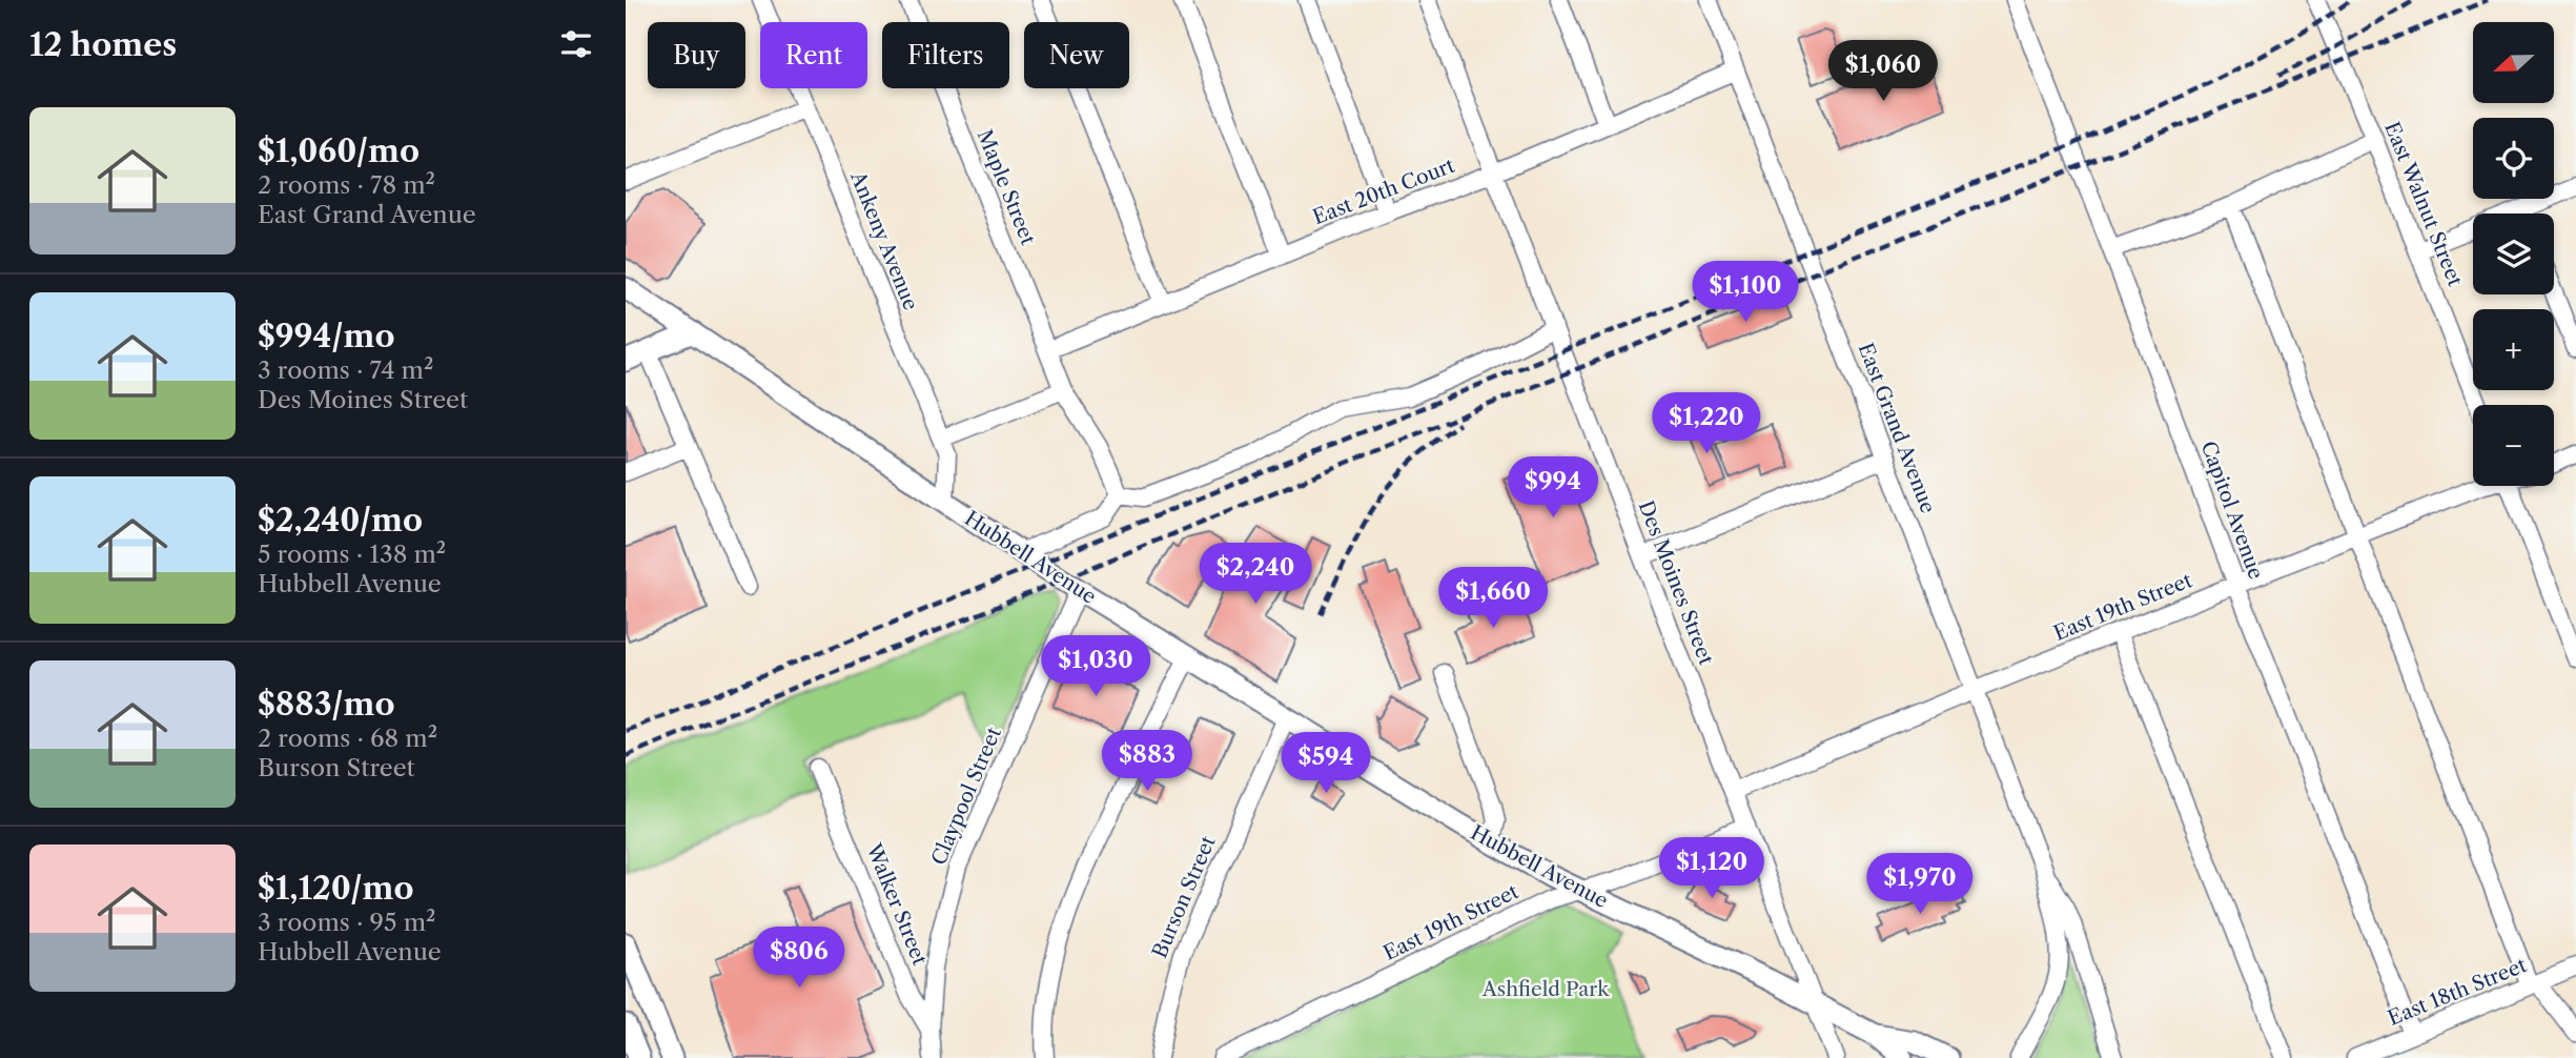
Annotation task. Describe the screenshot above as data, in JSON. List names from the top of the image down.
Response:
{
  "streets": {
    "main road": ["Hubbell Avenue"],
    "street": [
      "Maple Street",
      "East 20th Court",
      "East Walnut Street",
      "Ankeny Avenue",
      "East Grand Avenue",
      "Capitol Avenue",
      "Des Moines Street",
      "East 19th Street",
      "Claypool Street",
      "Burson Street",
      "Walker Street",
      "East 18th Street"
    ]
  },
  "crossings": [
    ["Maple Street", "East 20th Court"],
    ["East 20th Court", "East Grand Avenue"],
    ["East 20th Court", "Des Moines Street"],
    ["Ankeny Avenue", "Hubbell Avenue"],
    ["East Grand Avenue", "East 19th Street"],
    ["Capitol Avenue", "East 19th Street"],
    ["Capitol Avenue", "East 18th Street"],
    ["Hubbell Avenue", "Des Moines Street"],
    ["Hubbell Avenue", "East 19th Street"],
    ["Hubbell Avenue", "Claypool Street"],
    ["Hubbell Avenue", "Burson Street"],
    ["Des Moines Street", "East 19th Street"],
    ["Claypool Street", "Walker Street"]
  ],
  "parks": ["Ashfield Park"],
  "north": "left",
  "page": {
    "heading": "12 homes",
    "map_buttons": ["+", "−"],
    "chip": [
      "Buy",
      "Rent",
      "Filters",
      "New"
    ],
    "price": [
      "$1,060",
      "$1,100",
      "$1,220",
      "$994",
      "$2,240",
      "$1,660",
      "$1,030",
      "$883",
      "$594",
      "$1,120",
      "$1,970",
      "$806"
    ],
    "list": [
      {
        "name": "$1,060/mo",
        "note": "2 rooms · 78 m² · East Grand Avenue"
      },
      {
        "name": "$994/mo",
        "note": "3 rooms · 74 m² · Des Moines Street"
      },
      {
        "name": "$2,240/mo",
        "note": "5 rooms · 138 m² · Hubbell Avenue"
      },
      {
        "name": "$883/mo",
        "note": "2 rooms · 68 m² · Burson Street"
      },
      {
        "name": "$1,120/mo",
        "note": "3 rooms · 95 m² · Hubbell Avenue"
      }
    ]
  }
}
